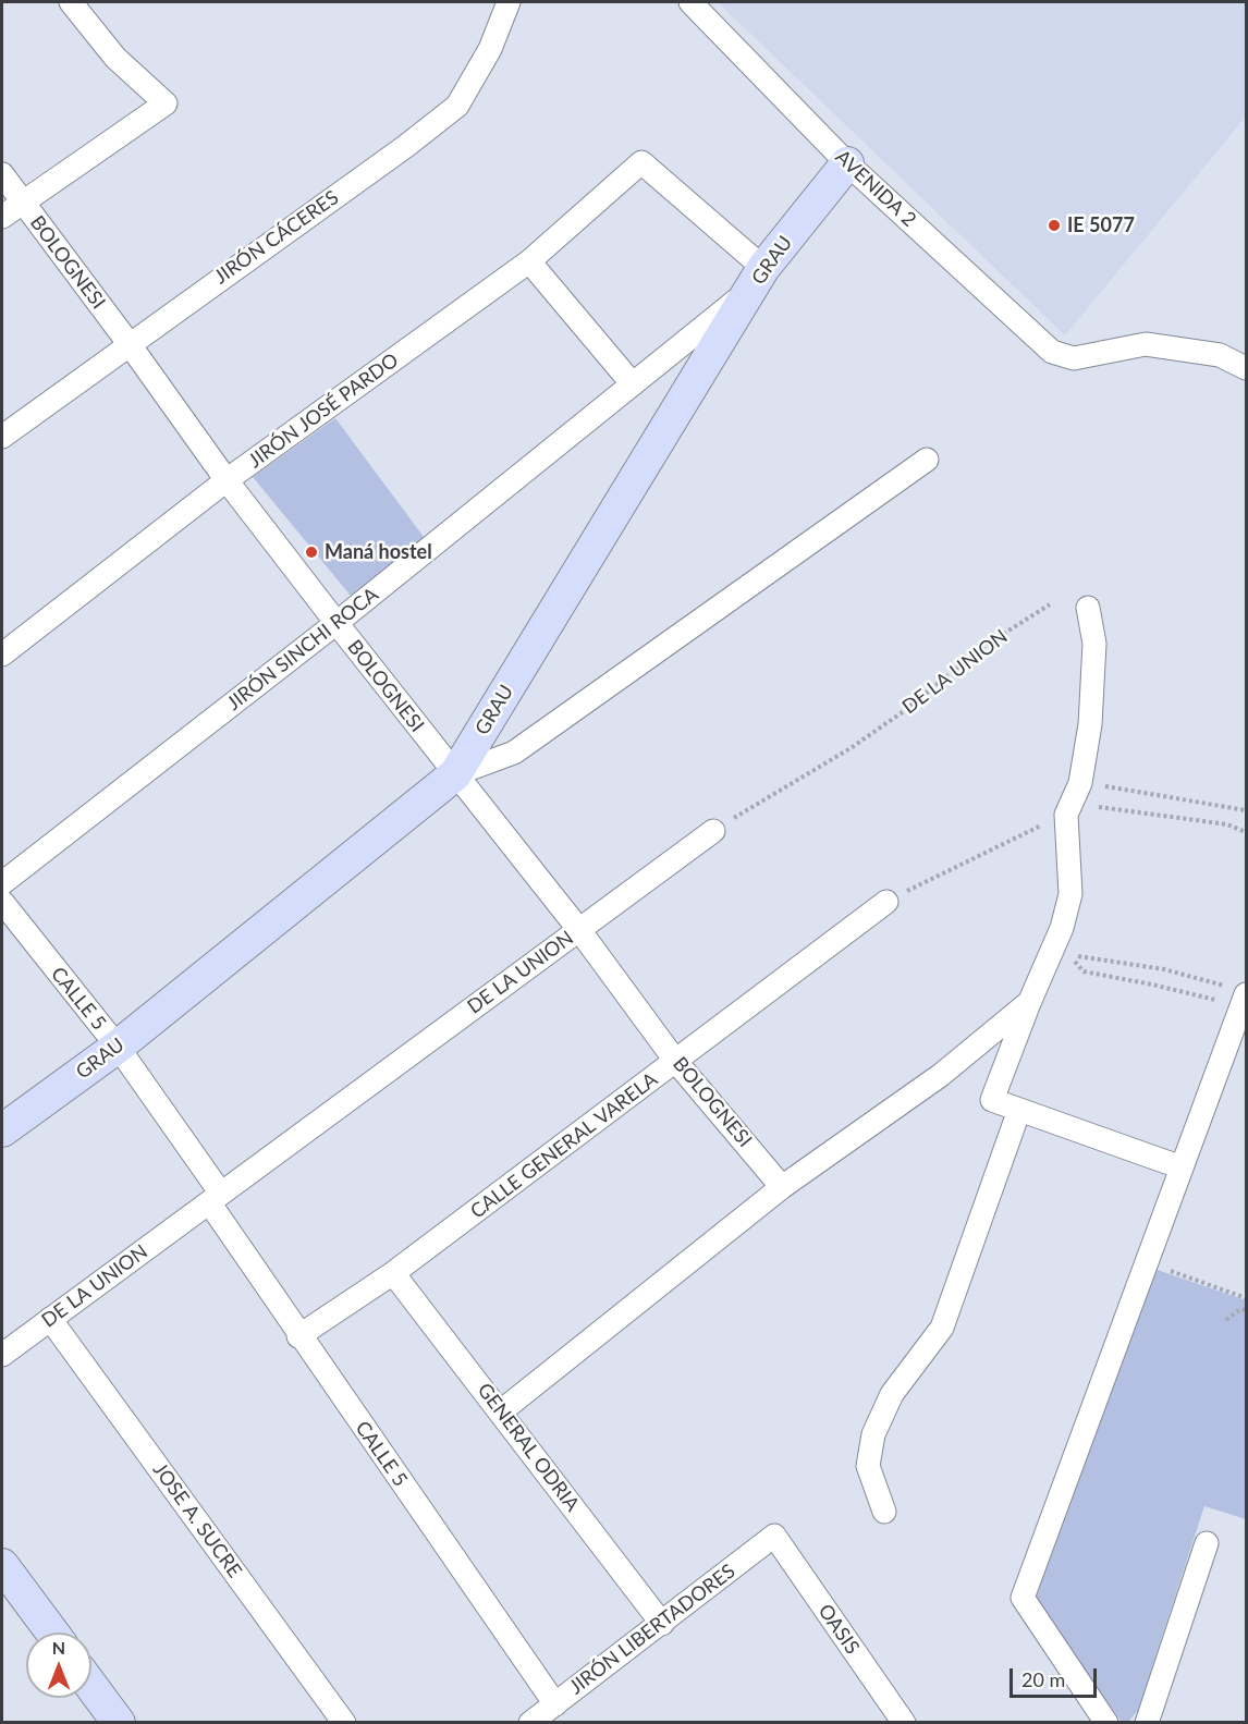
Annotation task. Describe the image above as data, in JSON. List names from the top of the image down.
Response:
{
  "streets": {
    "street": [
      "AVENIDA 2",
      "JIRÓN CÁCERES",
      "GRAU",
      "BOLOGNESI",
      "JIRÓN JOSÉ PARDO",
      "JIRÓN SINCHI ROCA",
      "DE LA UNION",
      "CALLE 5",
      "CALLE GENERAL VARELA",
      "GENERAL ODRIA",
      "JOSE A. SUCRE",
      "JIRÓN LIBERTADORES",
      "OASIS"
    ]
  },
  "crossings": [
    ["AVENIDA 2", "GRAU"],
    ["JIRÓN CÁCERES", "BOLOGNESI"],
    ["GRAU", "BOLOGNESI"],
    ["GRAU", "JIRÓN JOSÉ PARDO"],
    ["GRAU", "JIRÓN SINCHI ROCA"],
    ["GRAU", "CALLE 5"],
    ["BOLOGNESI", "JIRÓN JOSÉ PARDO"],
    ["BOLOGNESI", "JIRÓN SINCHI ROCA"],
    ["BOLOGNESI", "DE LA UNION"],
    ["BOLOGNESI", "CALLE GENERAL VARELA"],
    ["JIRÓN JOSÉ PARDO", "JIRÓN SINCHI ROCA"],
    ["DE LA UNION", "CALLE 5"],
    ["DE LA UNION", "JOSE A. SUCRE"],
    ["CALLE 5", "CALLE GENERAL VARELA"],
    ["CALLE 5", "JIRÓN LIBERTADORES"],
    ["CALLE GENERAL VARELA", "GENERAL ODRIA"],
    ["GENERAL ODRIA", "JIRÓN LIBERTADORES"],
    ["JIRÓN LIBERTADORES", "OASIS"]
  ],
  "places": ["IE 5077", "Maná hostel"],
  "scale_bar": "20 m",
  "north": "top"
}
